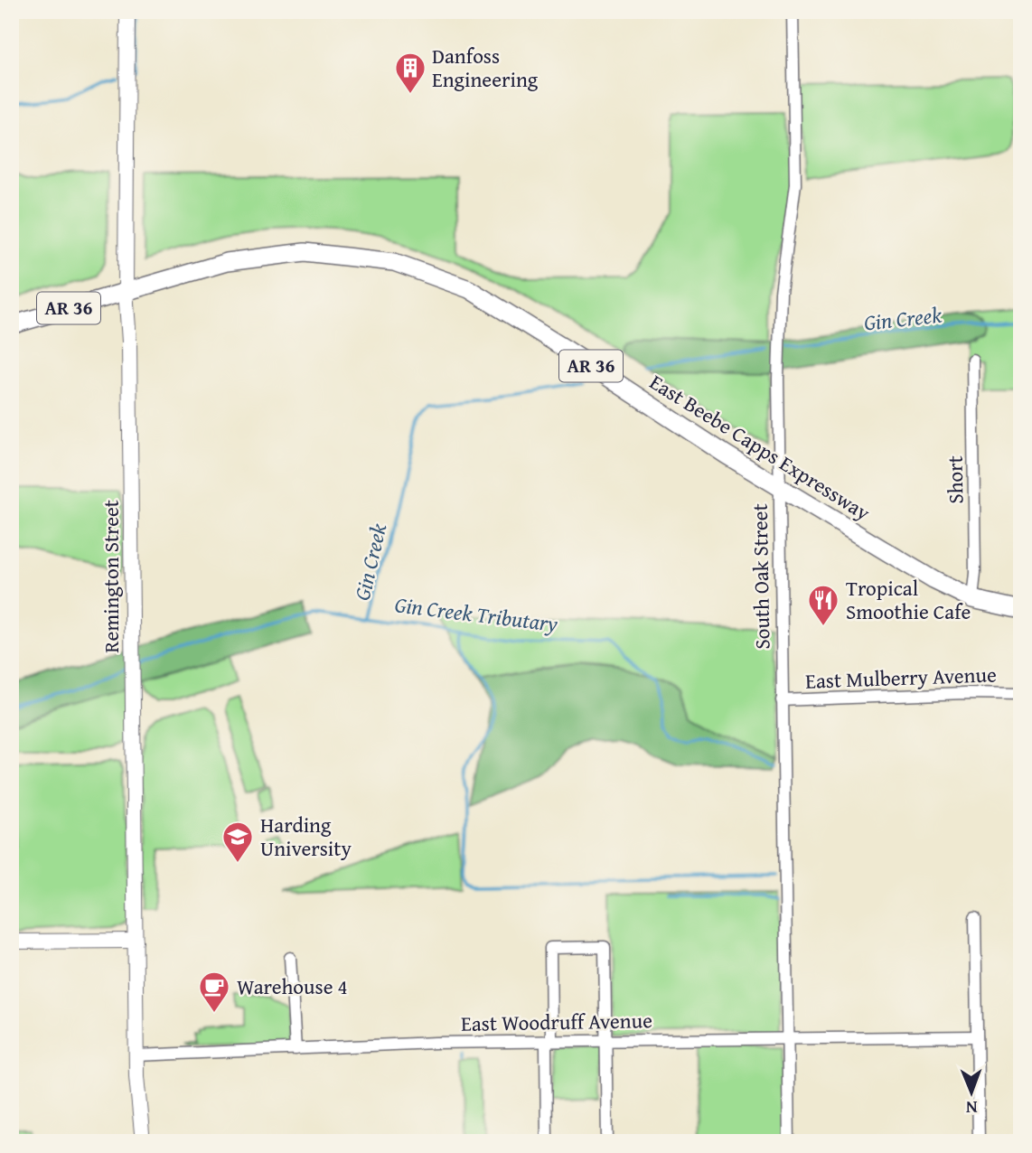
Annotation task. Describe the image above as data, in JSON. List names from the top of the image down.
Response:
{
  "streets": {
    "main road": ["AR 36", "East Beebe Capps Expressway"],
    "street": [
      "Short",
      "Remington Street",
      "South Oak Street",
      "East Mulberry Avenue",
      "East Woodruff Avenue"
    ]
  },
  "crossings": [
    ["East Beebe Capps Expressway", "Short"],
    ["East Beebe Capps Expressway", "Remington Street"],
    ["East Beebe Capps Expressway", "South Oak Street"],
    ["Remington Street", "East Woodruff Avenue"],
    ["South Oak Street", "East Mulberry Avenue"],
    ["South Oak Street", "East Woodruff Avenue"]
  ],
  "water": ["Gin Creek", "Gin Creek Tributary"],
  "places": {
    "building": ["Danfoss Engineering"],
    "restaurant": ["Tropical Smoothie Cafe"],
    "school or university": ["Harding University"],
    "cafe": ["Warehouse 4"]
  },
  "north": "bottom"
}
